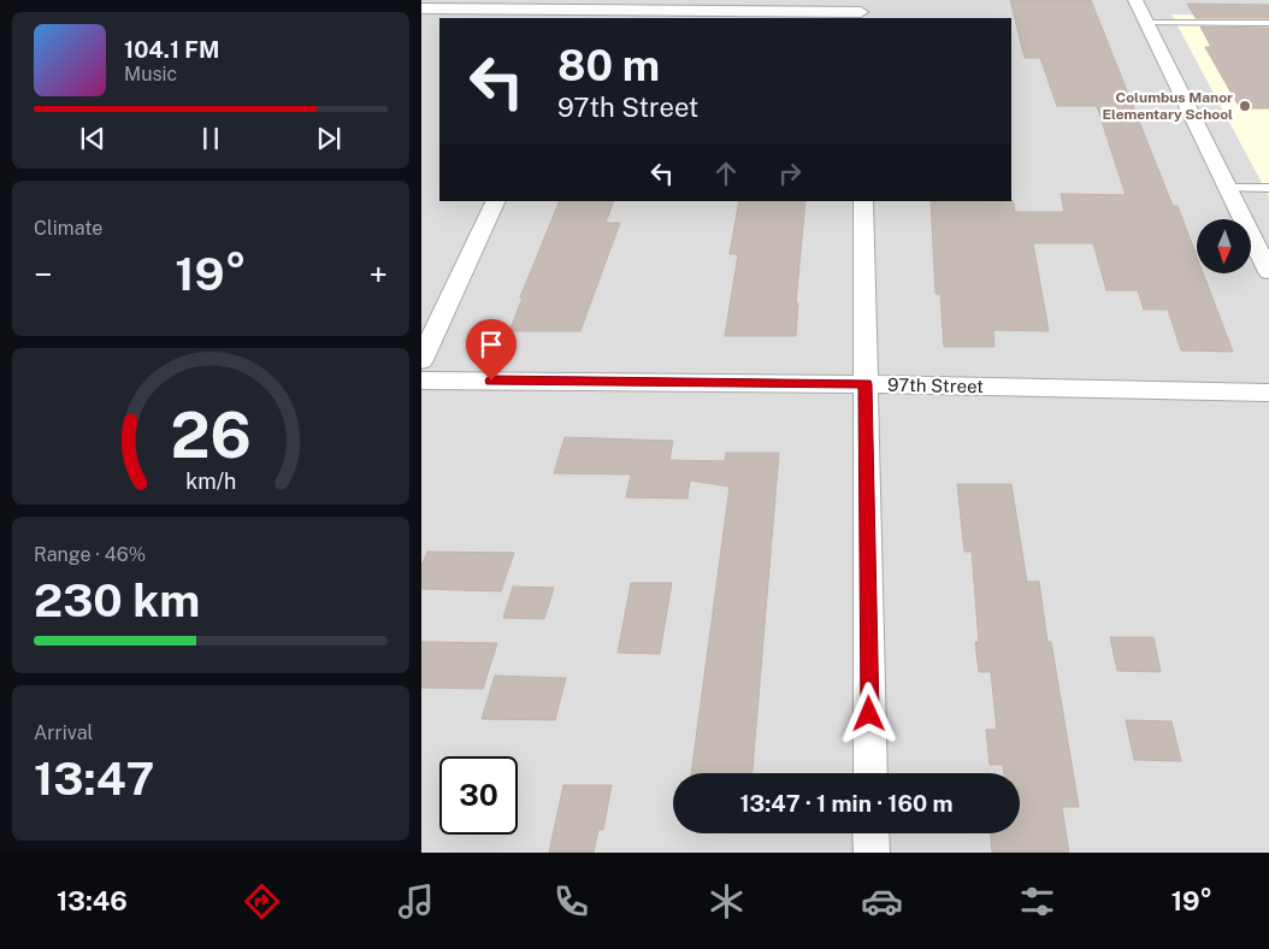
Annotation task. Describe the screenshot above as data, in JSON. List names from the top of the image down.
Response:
{
  "streets": {
    "street": ["97th Street"]
  },
  "places": ["Columbus Manor Elementary School"],
  "north": "bottom",
  "page": {
    "turn": ["80 m", "97th Street"],
    "song": ["104.1 FM", "Music"],
    "tile": [
      "Climate",
      ["Range · 46%", "230 km"],
      ["Arrival", "13:47"]
    ],
    "heat": ["−", "19°", "+"],
    "limit": "30",
    "trip": "13:47 · 1 min · 160 m",
    "tabs": ["13:46", "19°"],
    "gauge": ["26", "km/h"]
  }
}
